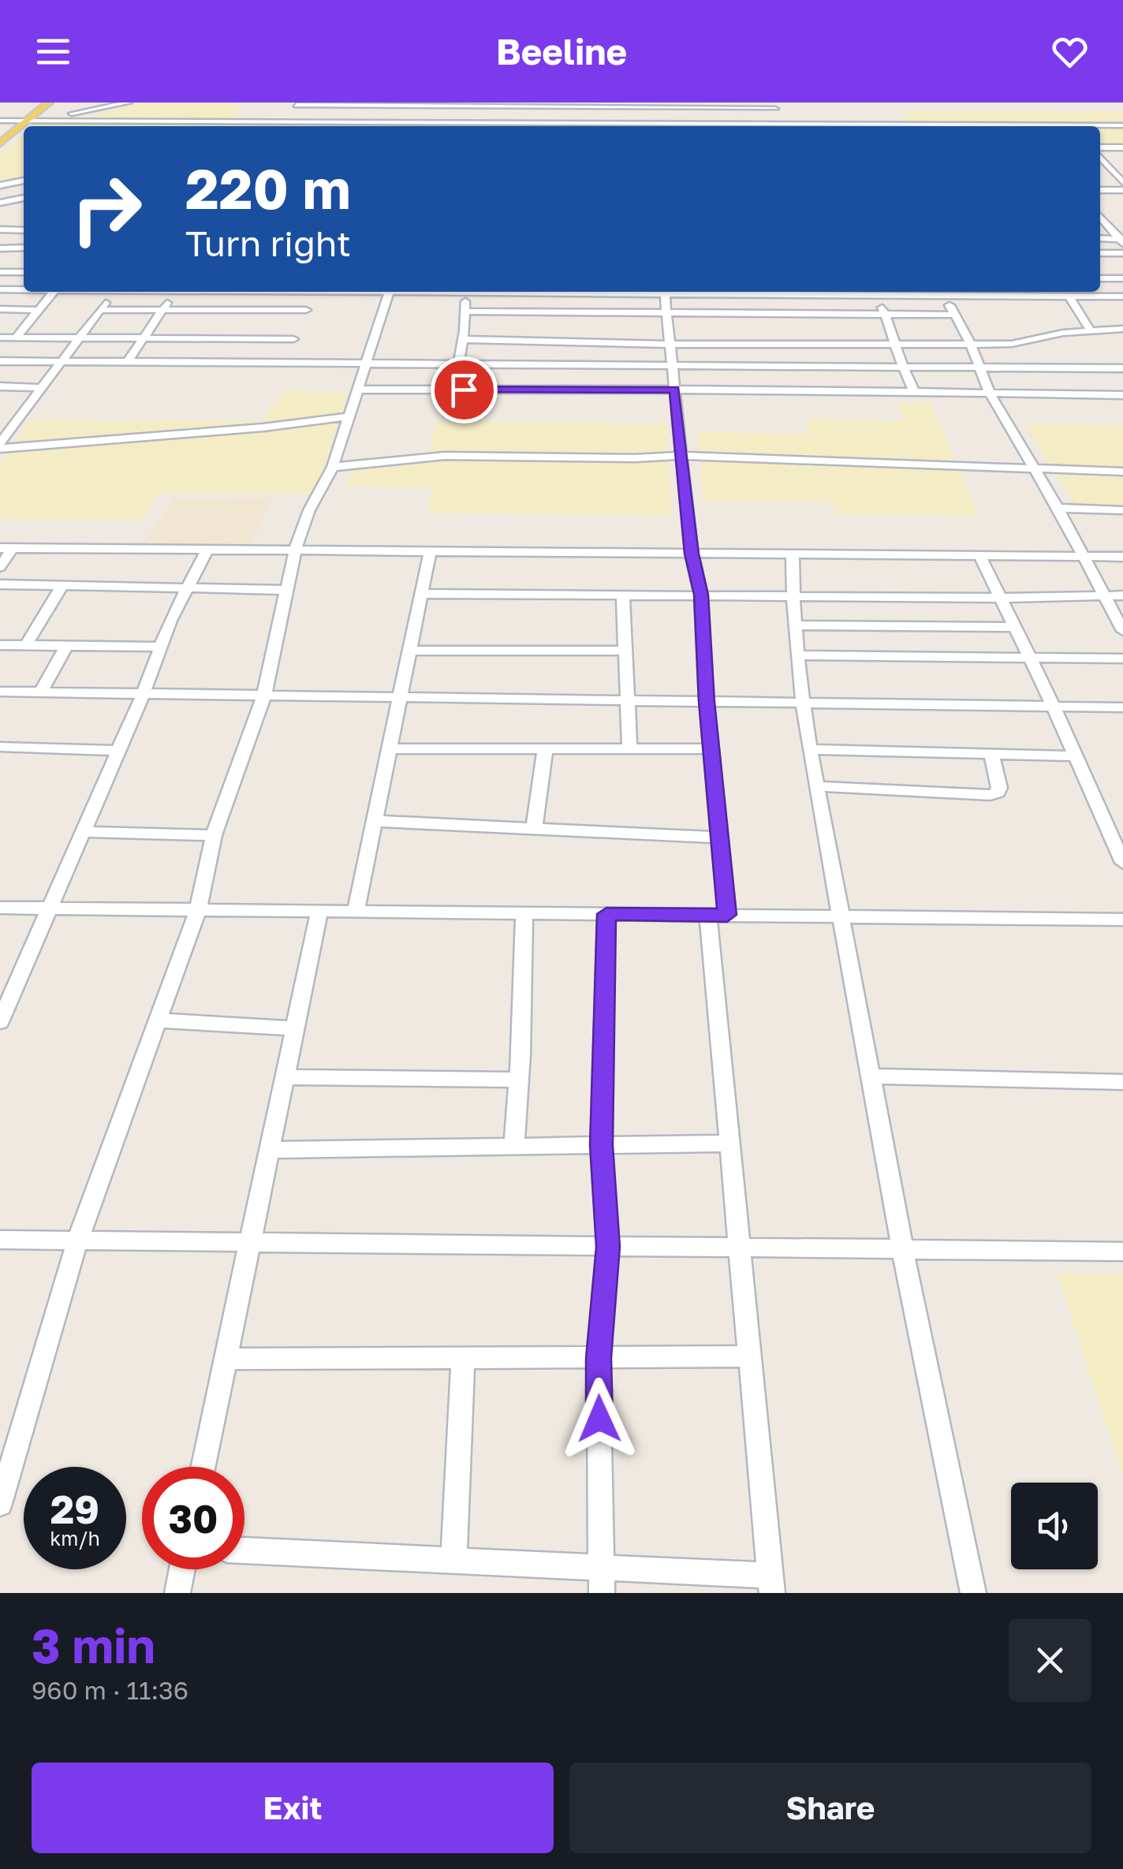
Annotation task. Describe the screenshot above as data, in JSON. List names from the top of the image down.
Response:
{
  "page": {
    "header": "Beeline",
    "turn": ["220 m", "Turn right"],
    "speed": "29 km/h",
    "limit": "30",
    "heading": ["3 min", "960 m · 11:36"],
    "buttons": ["Exit", "Share"]
  }
}
